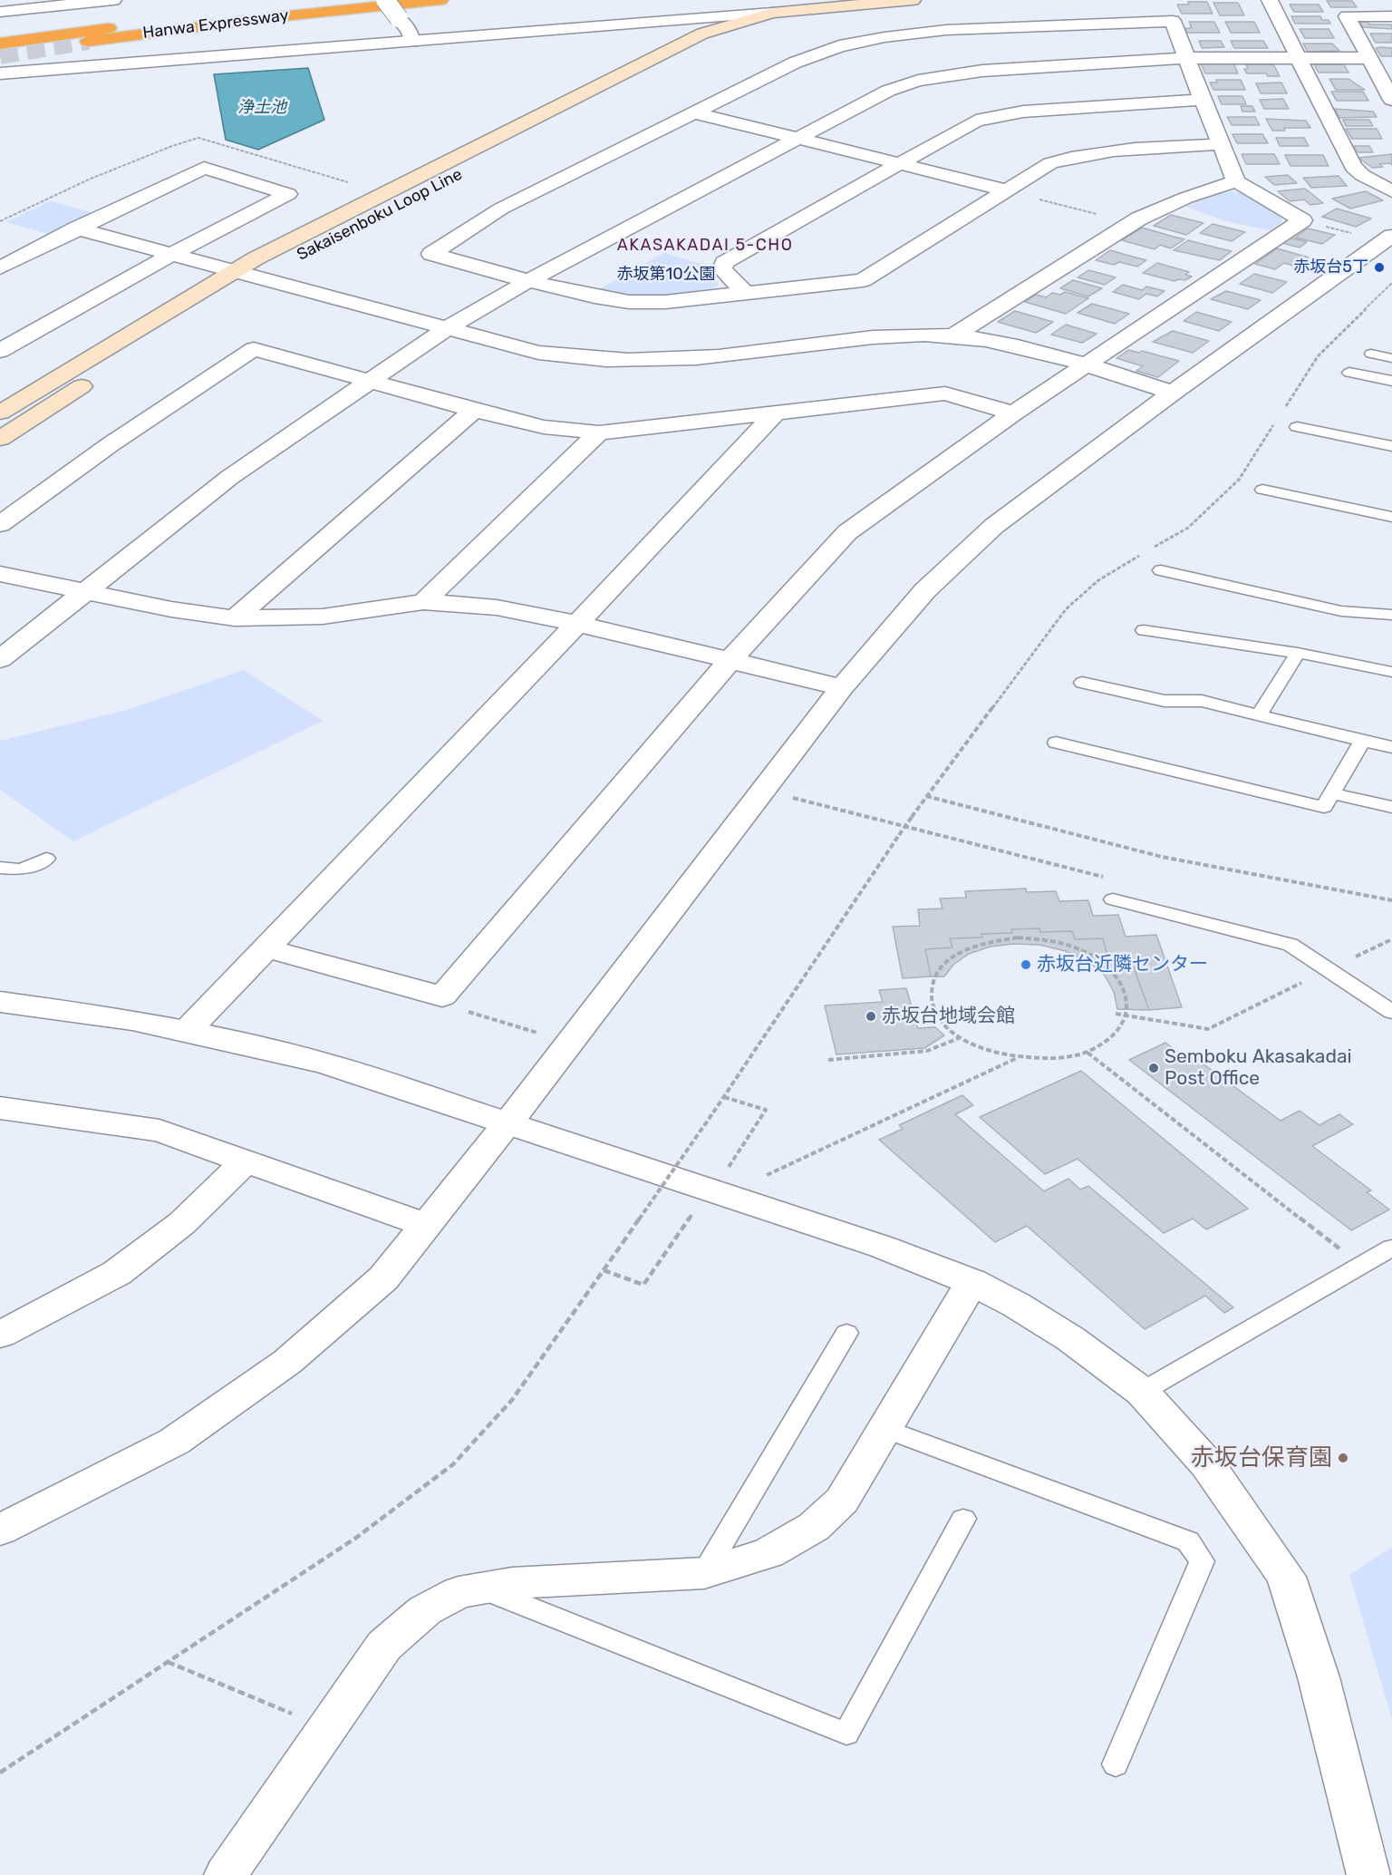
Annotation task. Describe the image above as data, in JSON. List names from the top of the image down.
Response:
{
  "streets": {
    "highway": ["Hanwa Expressway"],
    "main road": ["Sakaisenboku Loop Line"]
  },
  "districts": ["AKASAKADAI 5-CHO"],
  "water": ["浄土池"],
  "parks": ["赤坂第10公園"],
  "places": [
    "赤坂台5丁",
    "赤坂台近隣センター",
    "赤坂台地域会館",
    "Semboku Akasakadai Post Office",
    "赤坂台保育園"
  ]
}
